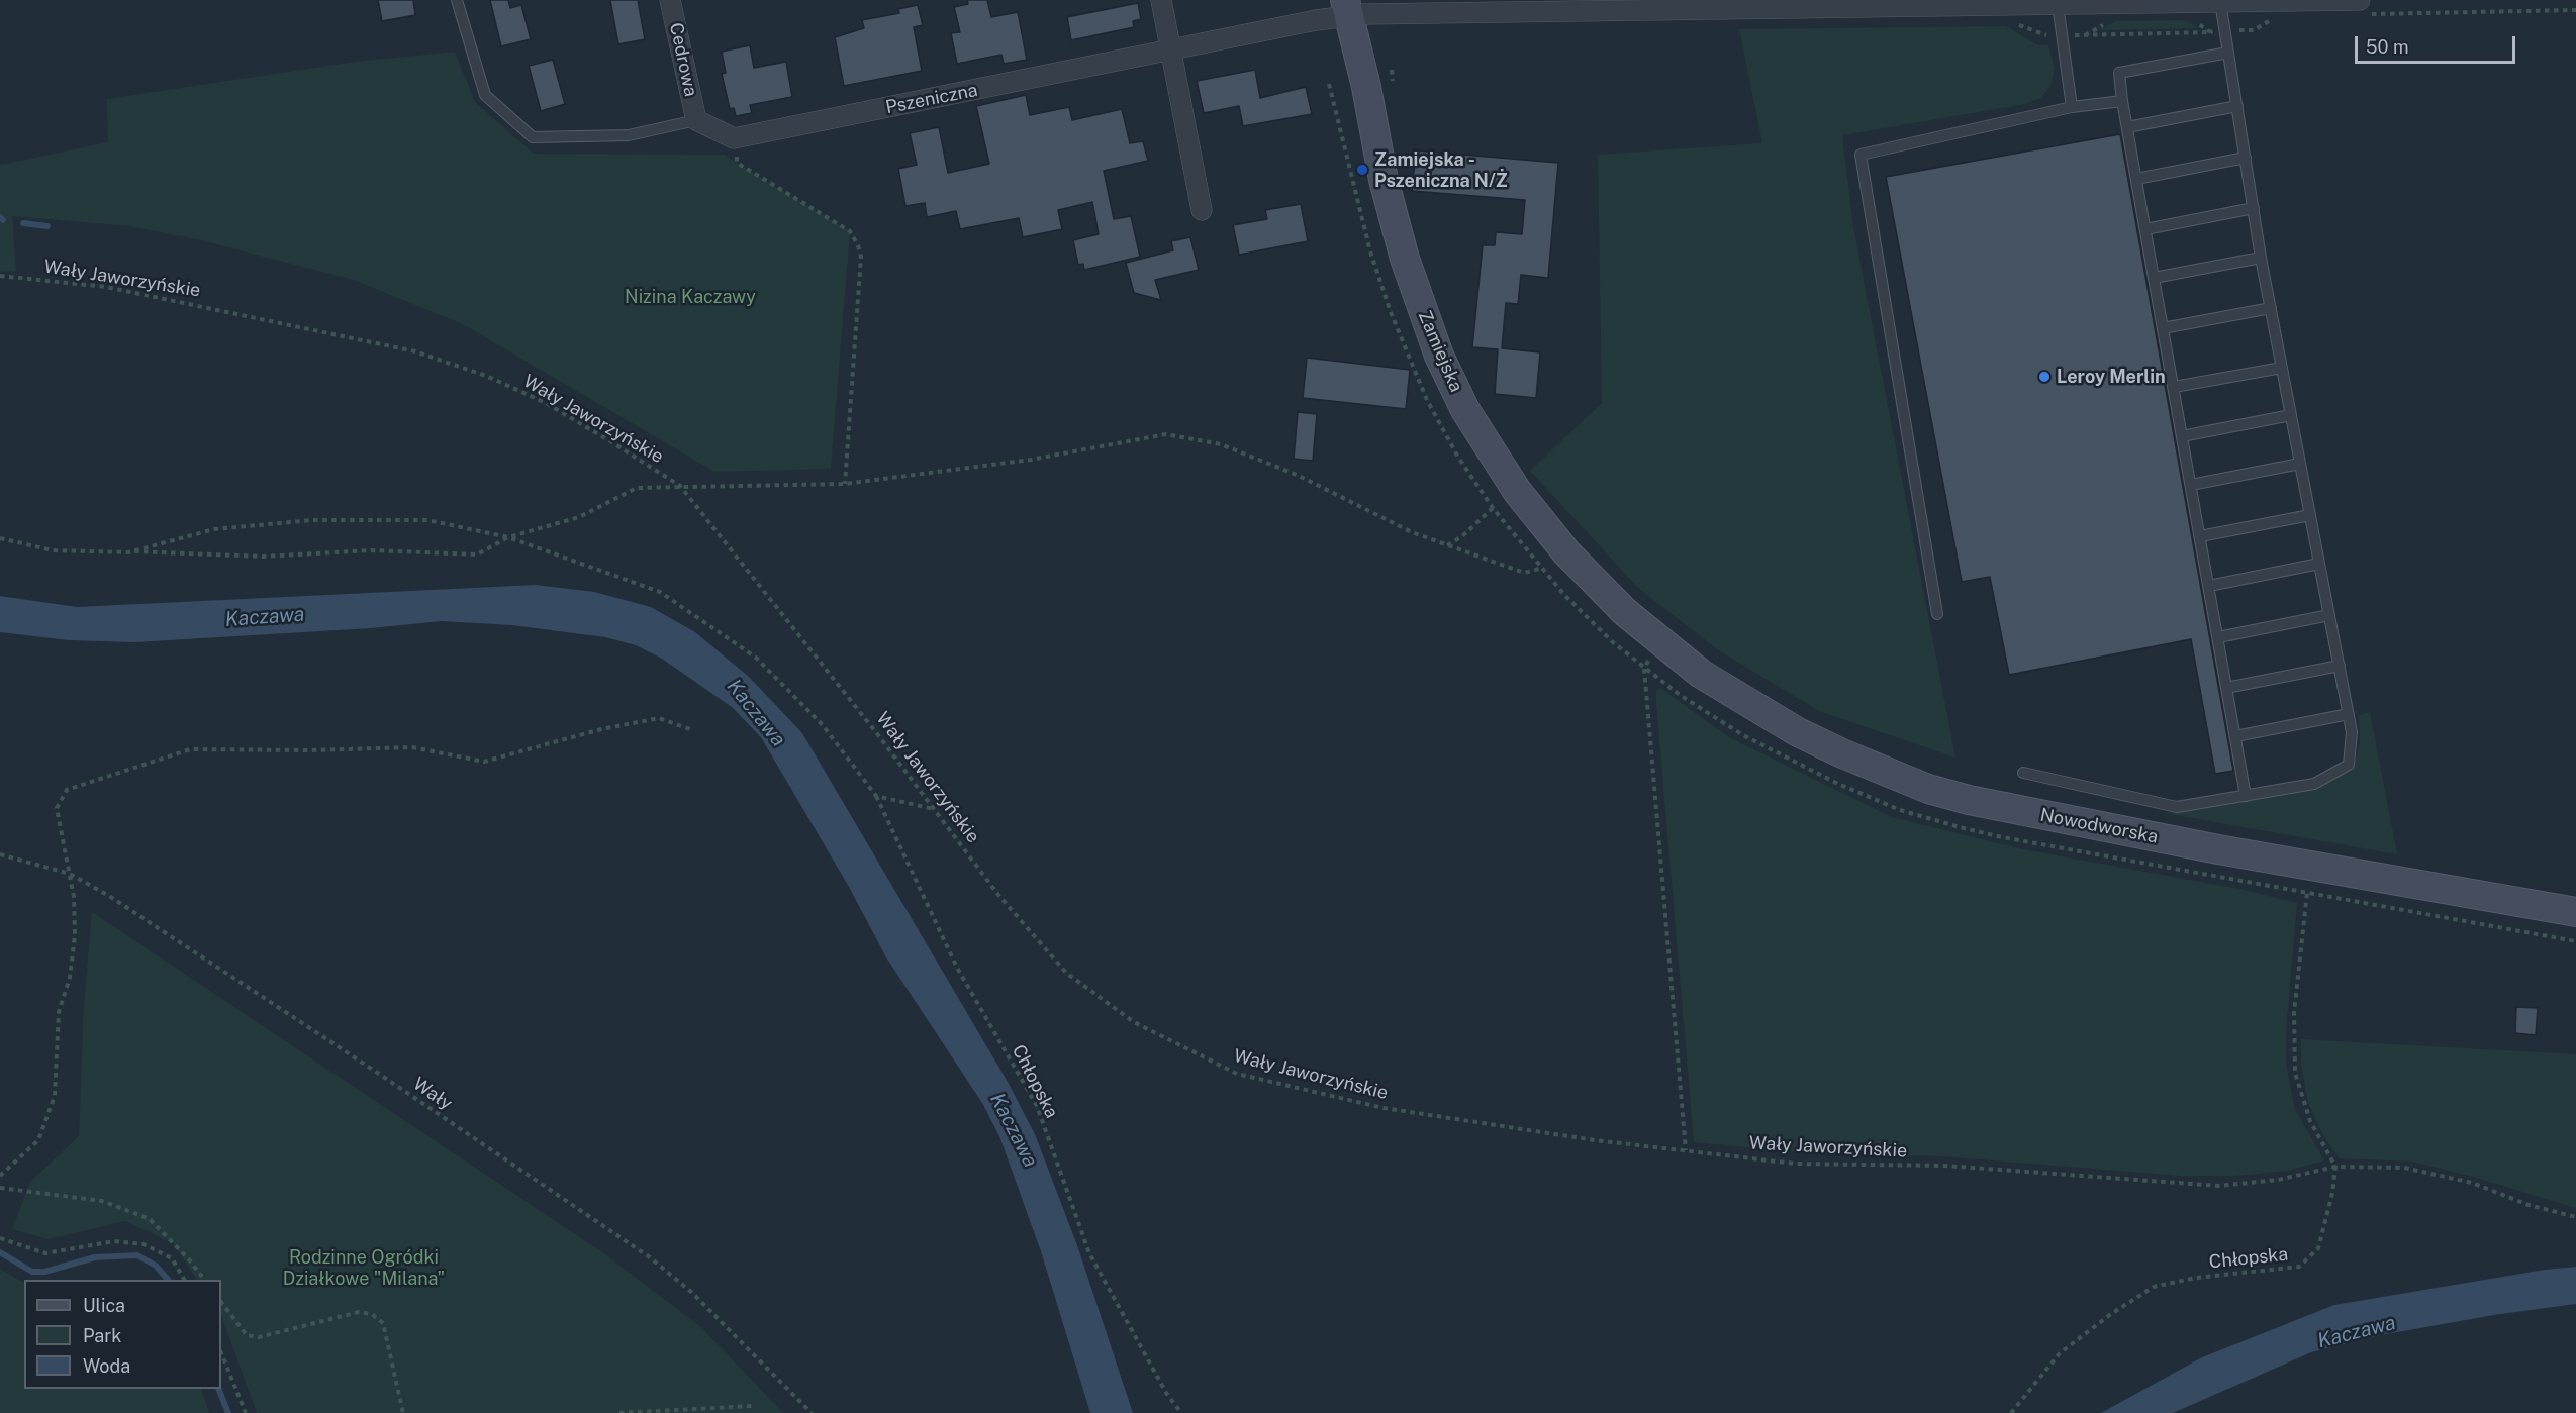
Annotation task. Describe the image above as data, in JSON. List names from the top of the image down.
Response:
{
  "streets": {
    "street": [
      "Cedrowa",
      "Pszeniczna",
      "Zamiejska",
      "Nowodworska"
    ],
    "path": ["Wały Jaworzyńskie", "Chłopska", "Wały"]
  },
  "crossings": [
    ["Pszeniczna", "Zamiejska"],
    ["Wały Jaworzyńskie", "Chłopska"],
    ["Zamiejska", "Nowodworska"]
  ],
  "water": ["Kaczawa"],
  "parks": ["Nizina Kaczawy", "Rodzinne Ogródki Działkowe \"Milana\""],
  "places": ["Zamiejska - Pszeniczna N/Ż", "Leroy Merlin"],
  "legend": ["Ulica", "Park", "Woda"],
  "scale_bar": "50 m"
}
